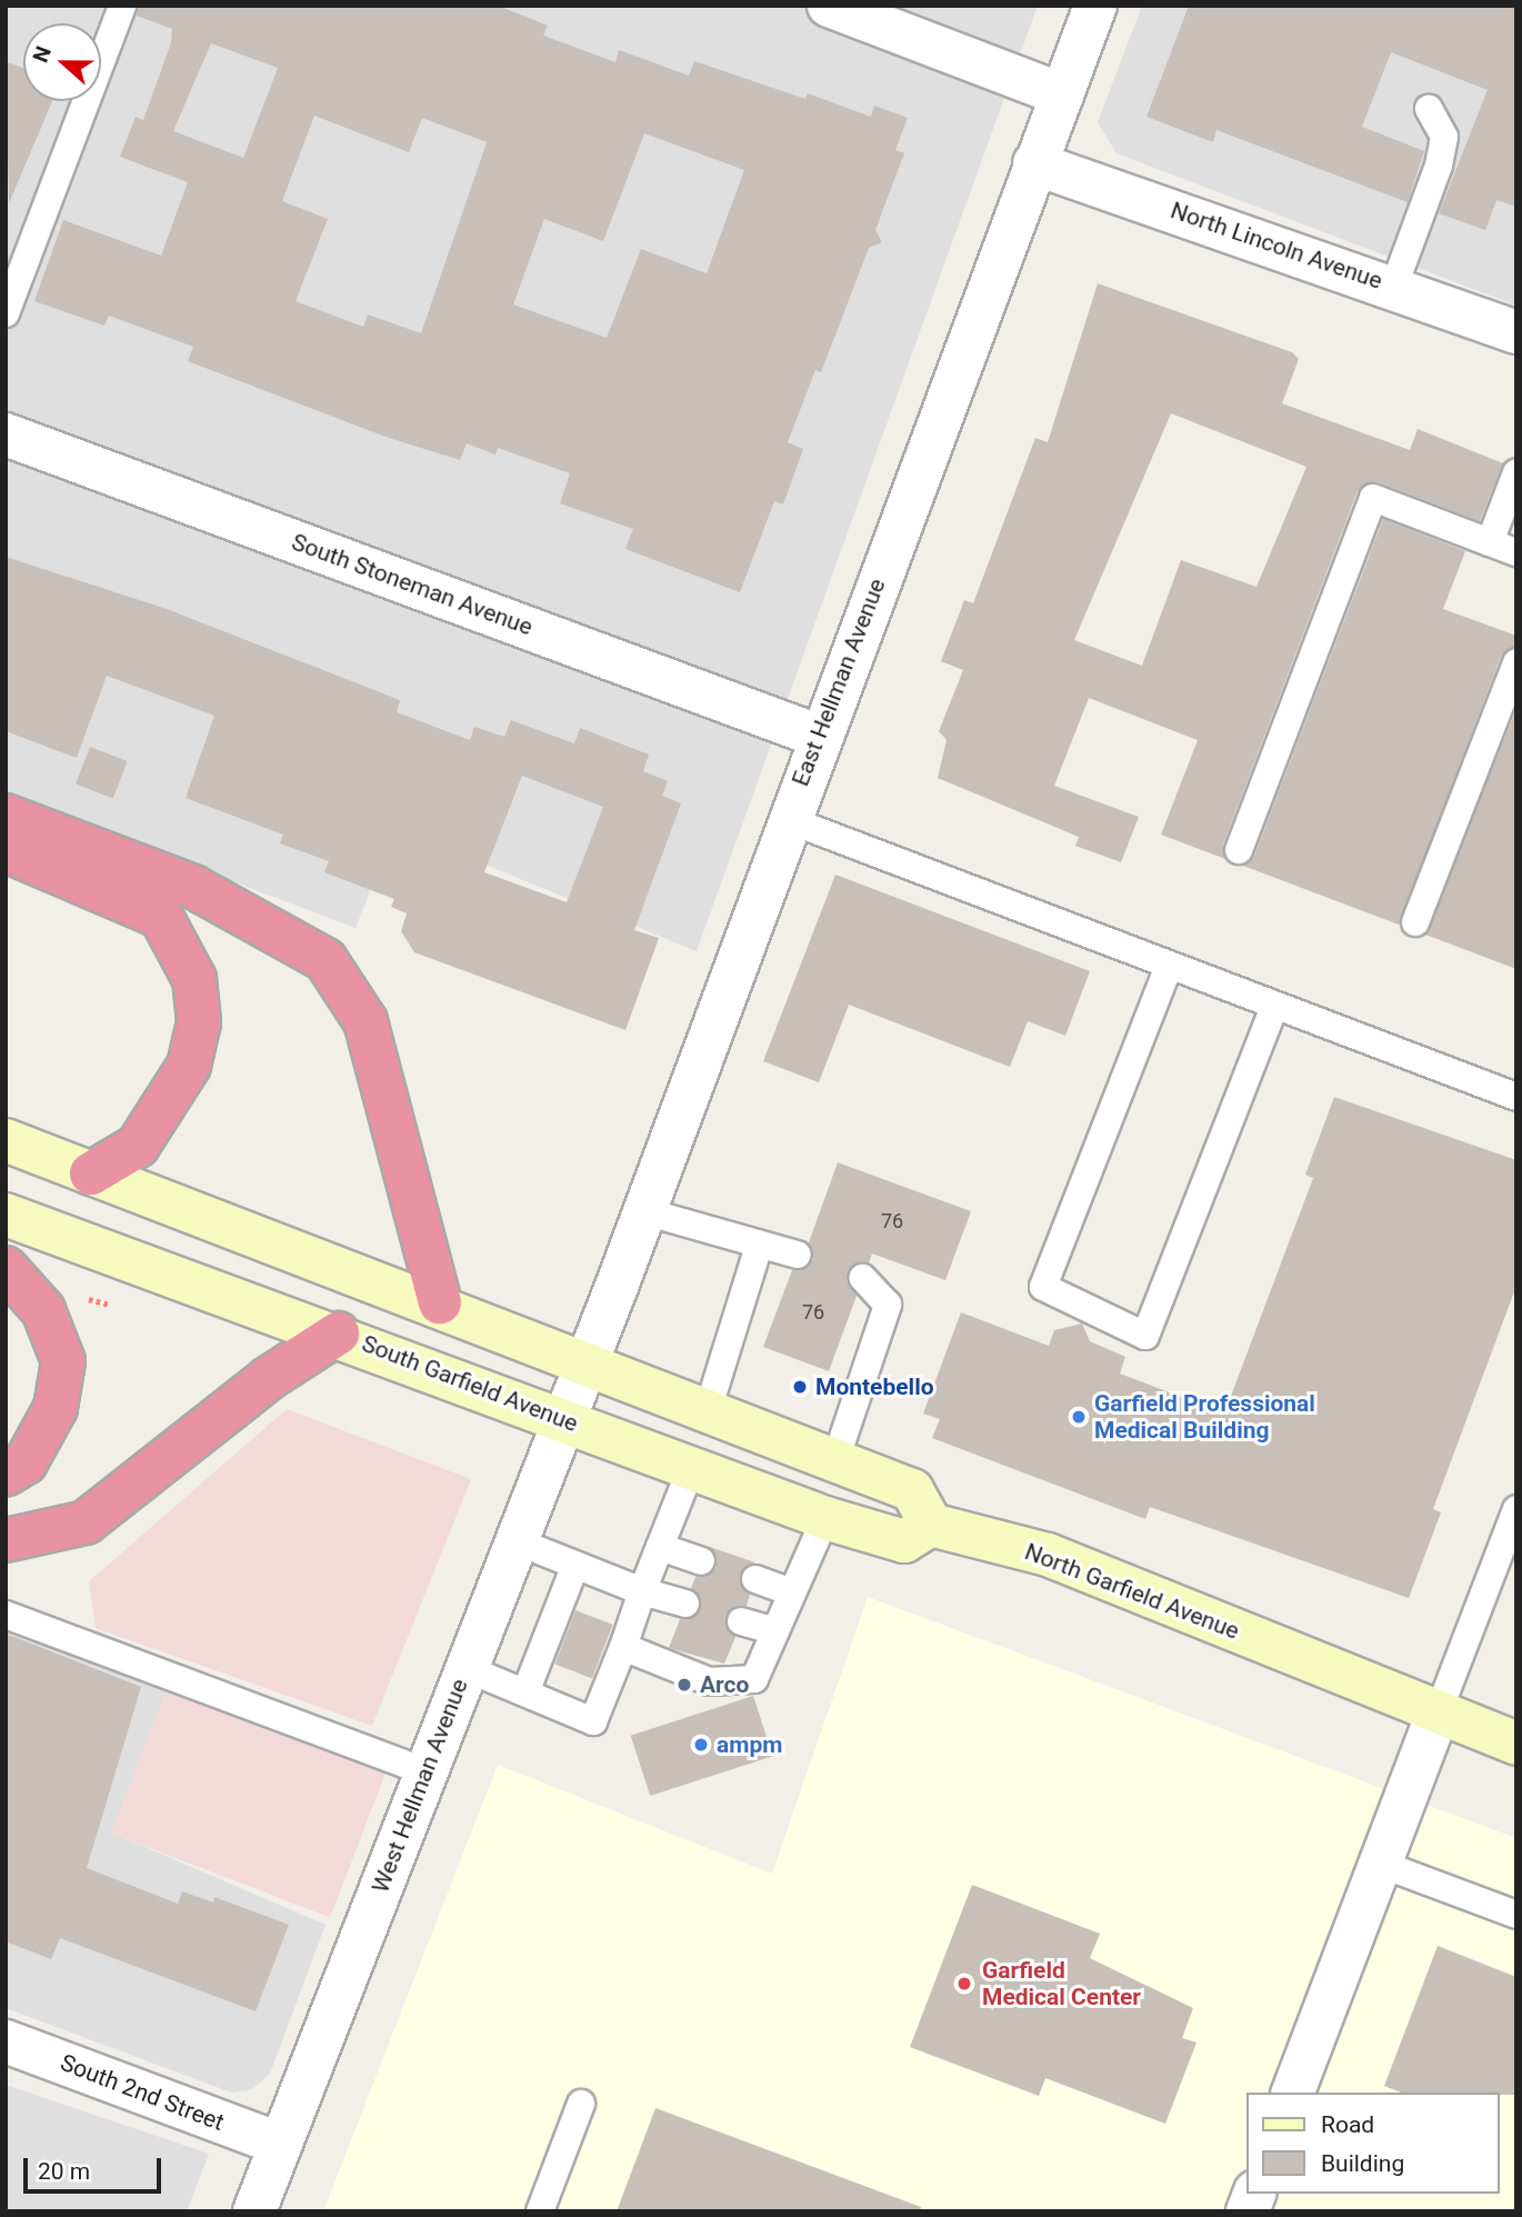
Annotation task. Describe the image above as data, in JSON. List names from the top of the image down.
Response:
{
  "streets": {
    "main road": ["South Garfield Avenue", "North Garfield Avenue"],
    "street": [
      "North Lincoln Avenue",
      "South Stoneman Avenue",
      "East Hellman Avenue",
      "West Hellman Avenue",
      "South 2nd Street"
    ]
  },
  "crossings": [
    ["North Lincoln Avenue", "East Hellman Avenue"],
    ["South Stoneman Avenue", "East Hellman Avenue"],
    ["East Hellman Avenue", "West Hellman Avenue"],
    ["South Garfield Avenue", "North Garfield Avenue"],
    ["South Garfield Avenue", "West Hellman Avenue"],
    ["West Hellman Avenue", "South 2nd Street"]
  ],
  "places": [
    "Montebello",
    "Garfield Professional Medical Building",
    "Arco",
    "ampm",
    "Garfield Medical Center"
  ],
  "house_numbers": ["76", "76"],
  "legend": ["Road", "Building"],
  "scale_bar": "20 m",
  "north": "left"
}
